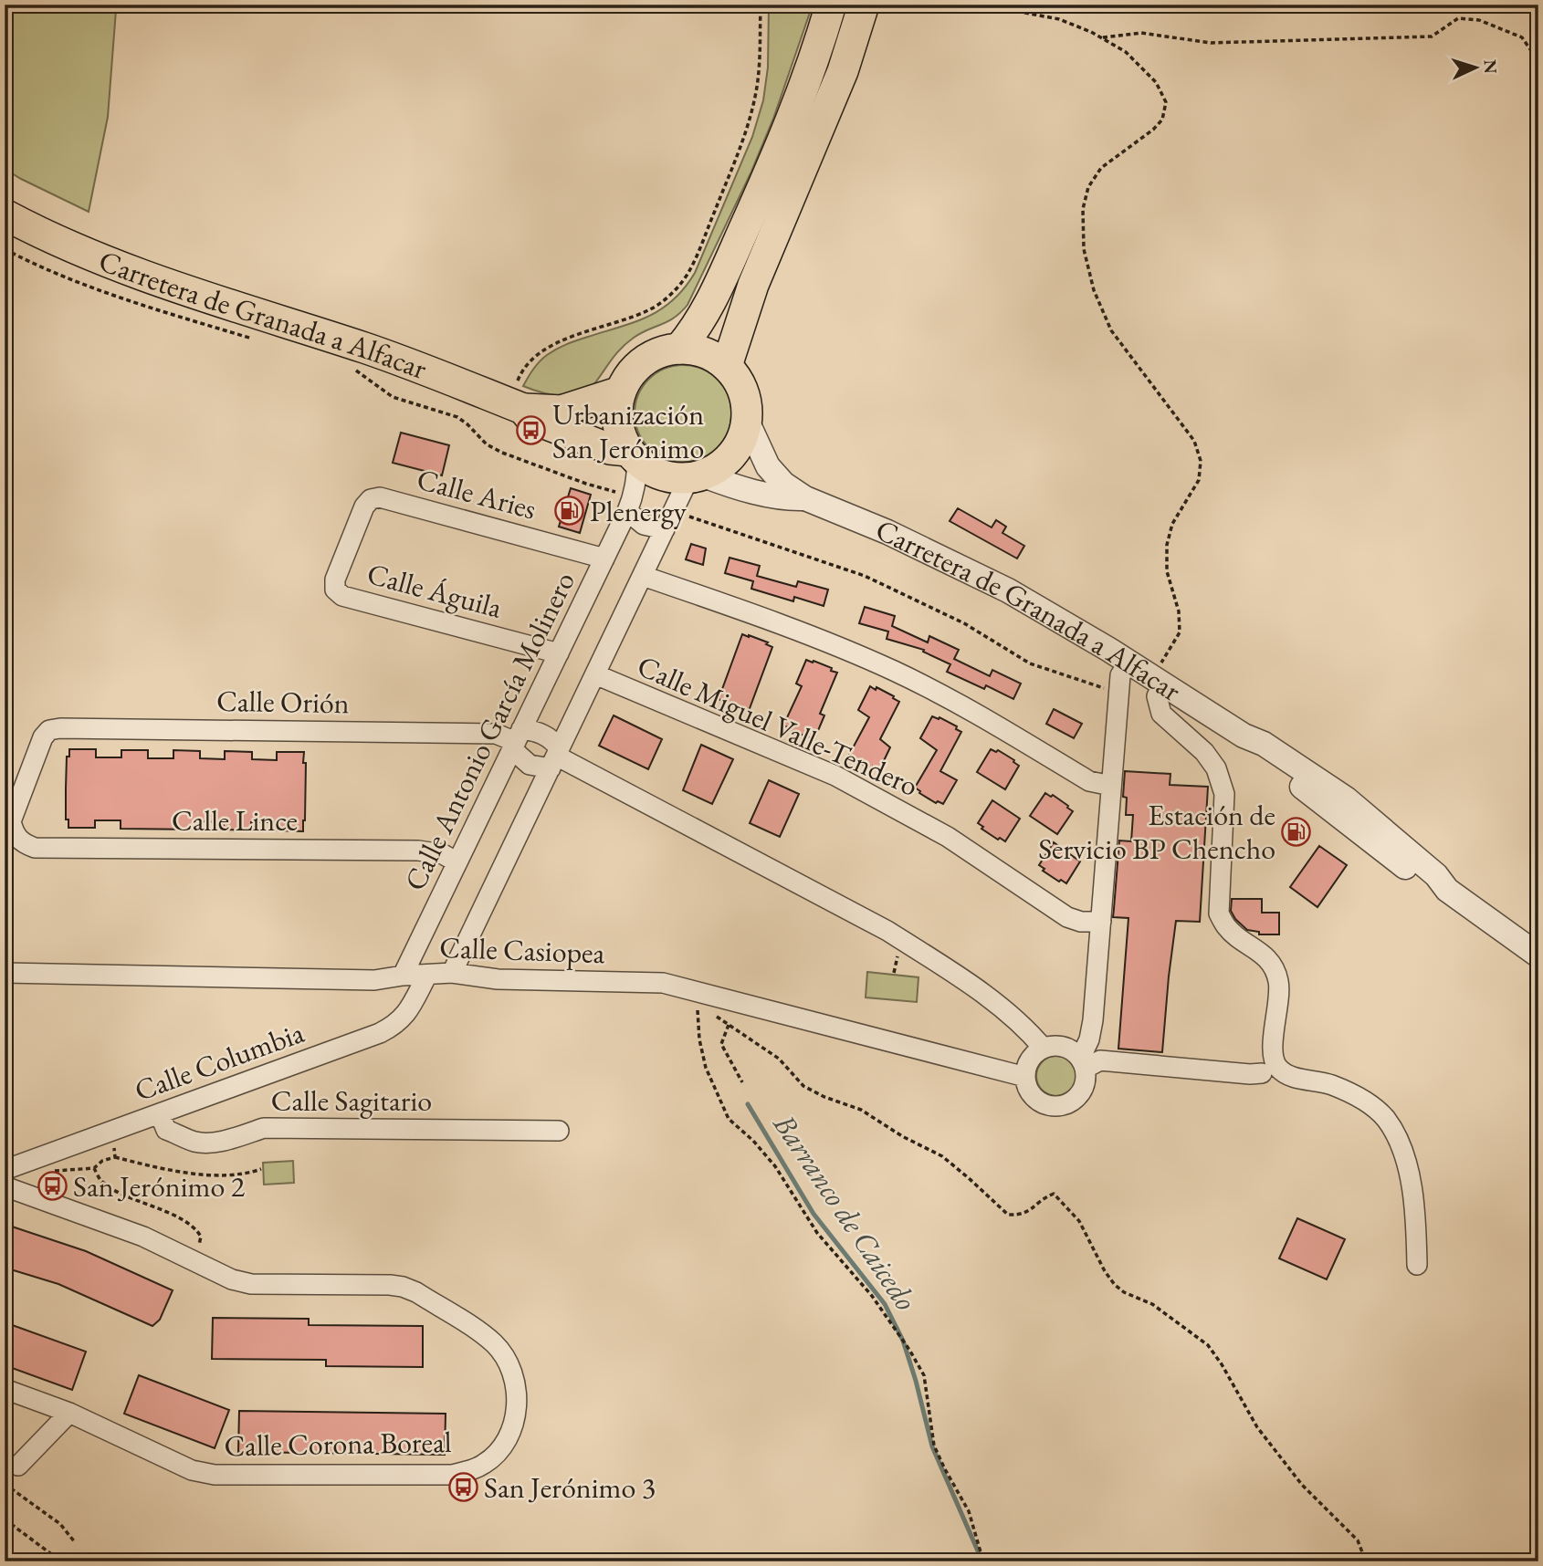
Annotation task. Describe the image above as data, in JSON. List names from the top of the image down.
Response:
{
  "streets": {
    "main road": ["Carretera de Granada a Alfacar"],
    "street": [
      "Calle Aries",
      "Calle Águila",
      "Calle Orión",
      "Calle Miguel Valle-Tendero",
      "Calle Antonio García Molinero",
      "Calle Lince",
      "Calle Casiopea",
      "Calle Columbia",
      "Calle Sagitario",
      "Calle Corona Boreal"
    ]
  },
  "crossings": [
    ["Carretera de Granada a Alfacar", "Calle Antonio García Molinero"],
    ["Calle Aries", "Calle Águila"],
    ["Calle Aries", "Calle Antonio García Molinero"],
    ["Calle Águila", "Calle Antonio García Molinero"],
    ["Calle Orión", "Calle Antonio García Molinero"],
    ["Calle Orión", "Calle Lince"],
    ["Calle Antonio García Molinero", "Calle Lince"],
    ["Calle Antonio García Molinero", "Calle Casiopea"],
    ["Calle Casiopea", "Calle Columbia"],
    ["Calle Columbia", "Calle Sagitario"]
  ],
  "water": ["Barranco de Caicedo"],
  "places": {
    "bus stop": ["Urbanización San Jerónimo", "San Jerónimo 2", "San Jerónimo 3"],
    "fuel station": ["Plenergy", "Estación de Servicio BP Chencho"]
  },
  "north": "right"
}
